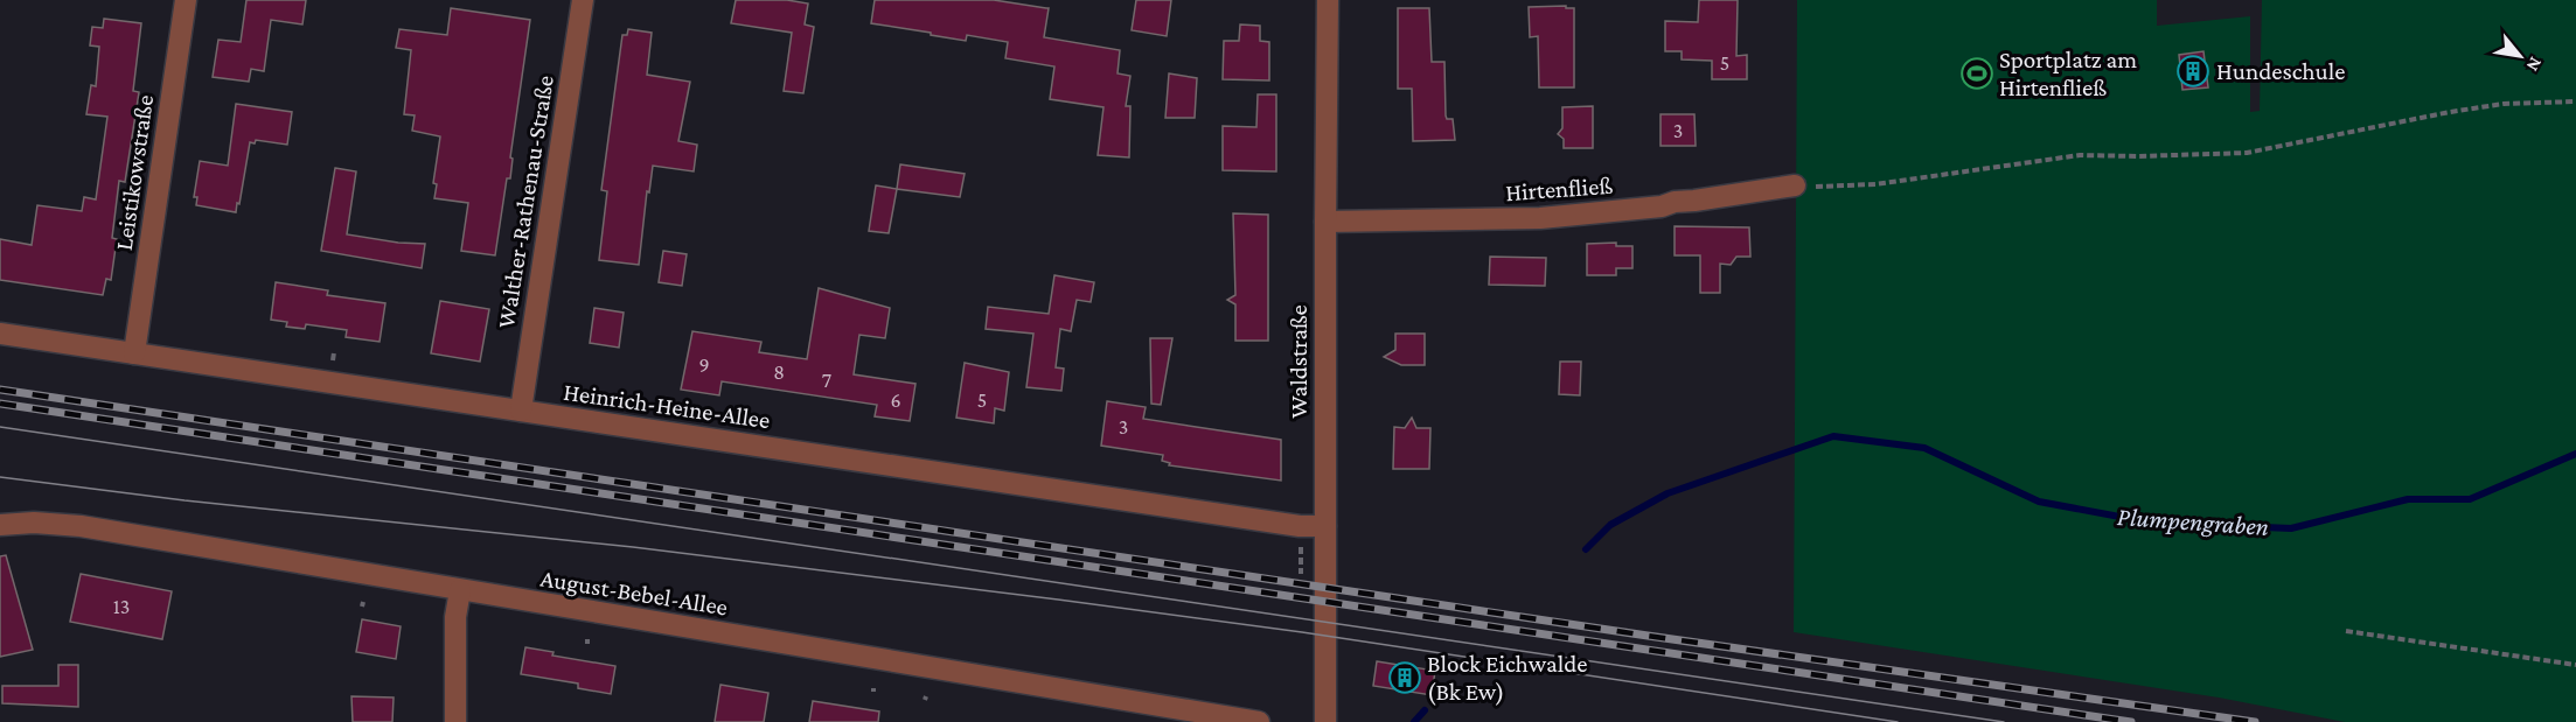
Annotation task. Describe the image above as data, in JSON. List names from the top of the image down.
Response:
{
  "streets": {
    "street": [
      "Leistikowstraße",
      "Hirtenfließ",
      "Walther-Rathenau-Straße",
      "Waldstraße",
      "Heinrich-Heine-Allee",
      "August-Bebel-Allee"
    ]
  },
  "crossings": [
    ["Leistikowstraße", "Heinrich-Heine-Allee"],
    ["Hirtenfließ", "Waldstraße"],
    ["Walther-Rathenau-Straße", "Heinrich-Heine-Allee"],
    ["Waldstraße", "Heinrich-Heine-Allee"]
  ],
  "water": ["Plumpengraben"],
  "places": {
    "building": ["Hundeschule", "Block Eichwalde (Bk Ew)"],
    "sports": ["Sportplatz am Hirtenfließ"]
  },
  "house_numbers": [
    "5",
    "3",
    "9",
    "8",
    "7",
    "6",
    "5",
    "3",
    "13"
  ],
  "north": "bottom right"
}
